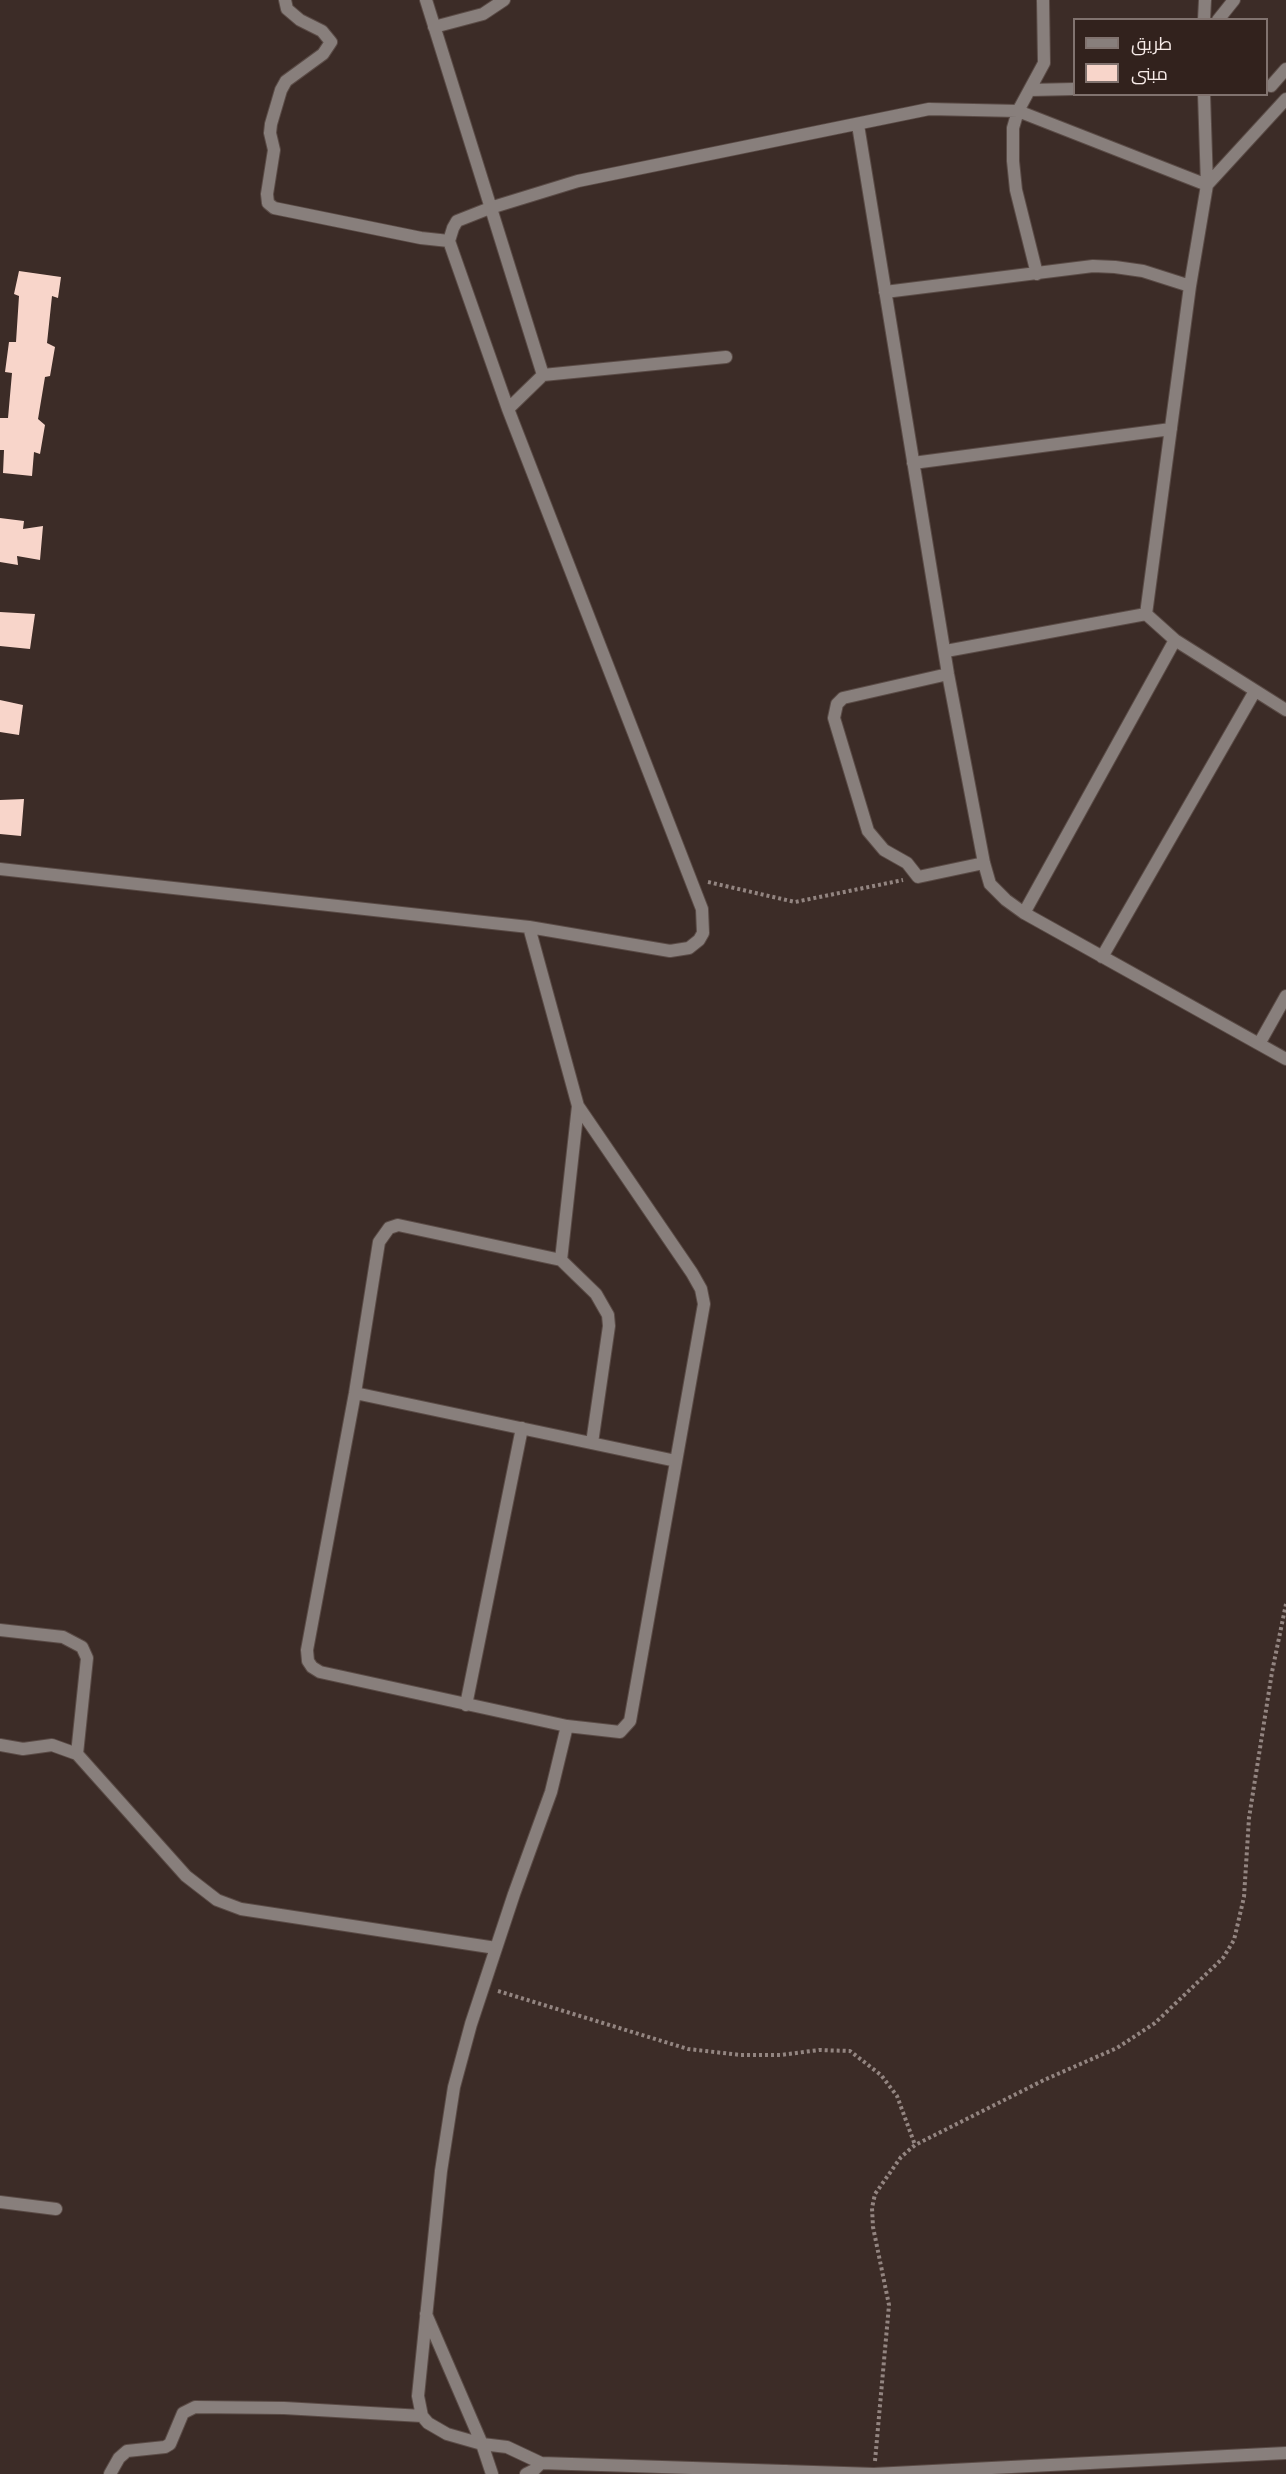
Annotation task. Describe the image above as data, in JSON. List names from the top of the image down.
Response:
{
  "legend": ["طريق", "مبنى"]
}
